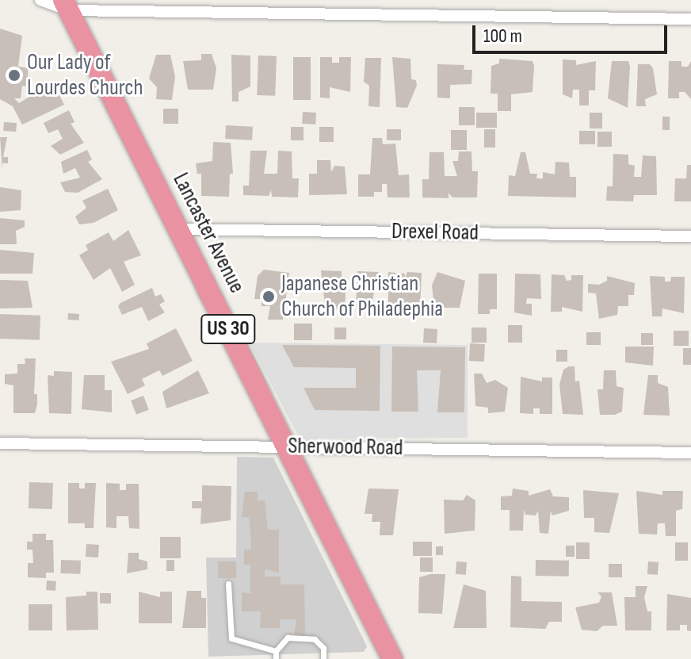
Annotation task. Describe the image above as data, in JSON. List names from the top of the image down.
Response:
{
  "streets": {
    "highway": ["Lancaster Avenue", "US 30"],
    "street": ["Drexel Road", "Sherwood Road"]
  },
  "crossings": [
    ["Drexel Road", "Lancaster Avenue"],
    ["Lancaster Avenue", "Sherwood Road"]
  ],
  "places": ["Our Lady of Lourdes Church", "Japanese Christian Church of Philadephia"],
  "scale_bar": "100 m"
}
